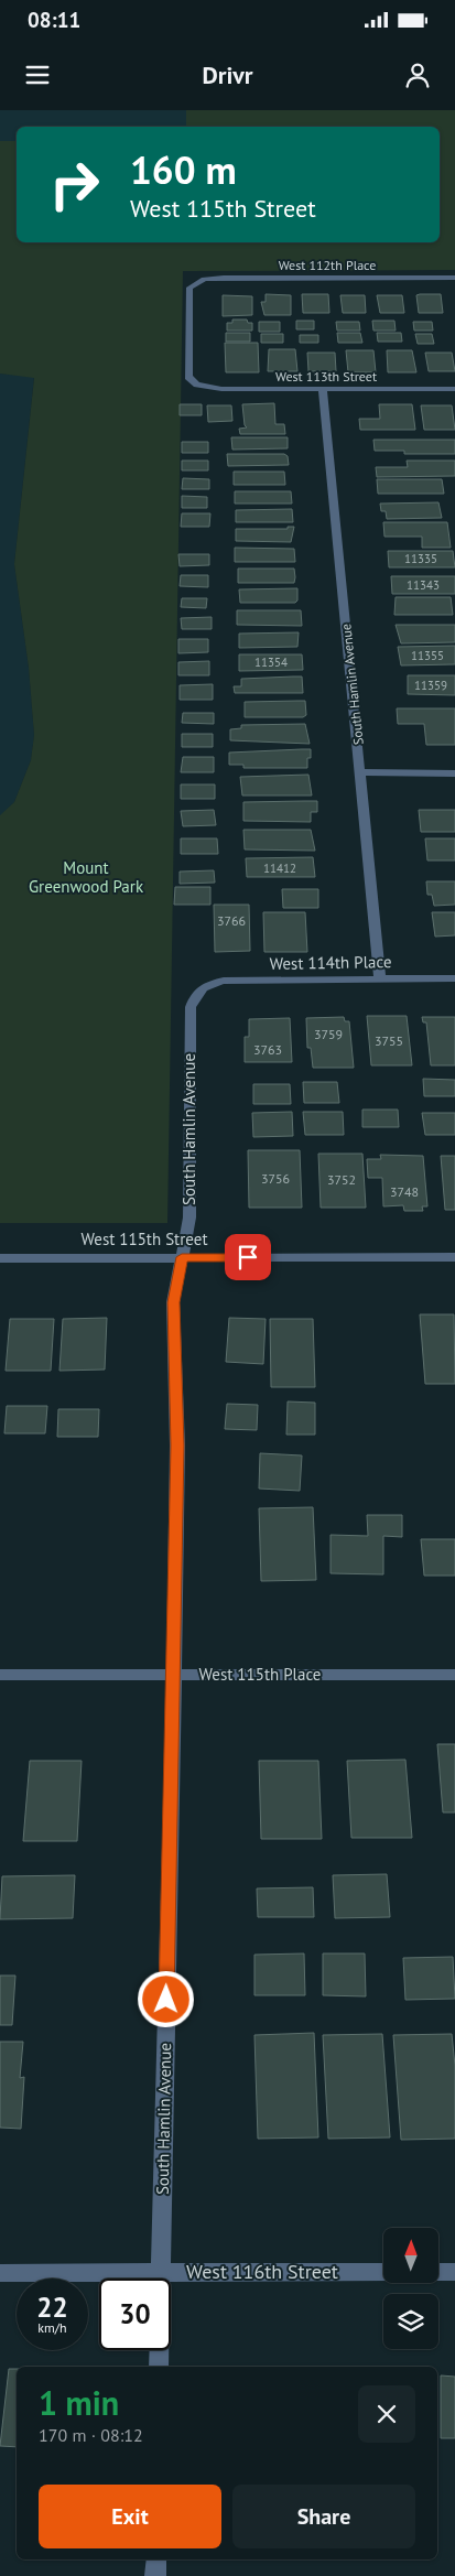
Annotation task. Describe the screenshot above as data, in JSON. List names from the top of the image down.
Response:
{
  "streets": {
    "street": [
      "West 112th Place",
      "West 113th Street",
      "South Hamlin Avenue",
      "West 114th Place",
      "West 115th Street",
      "West 115th Place",
      "West 116th Street"
    ]
  },
  "crossings": [
    ["West 112th Place", "West 113th Street"],
    ["West 113th Street", "South Hamlin Avenue"],
    ["South Hamlin Avenue", "West 114th Place"],
    ["South Hamlin Avenue", "West 115th Street"],
    ["South Hamlin Avenue", "West 115th Place"],
    ["South Hamlin Avenue", "West 116th Street"]
  ],
  "parks": ["Mount Greenwood Park"],
  "house_numbers": [
    "11335",
    "11343",
    "11355",
    "11354",
    "11359",
    "11412",
    "3766",
    "3759",
    "3755",
    "3763",
    "3756",
    "3752",
    "3748"
  ],
  "north": "top",
  "page": {
    "status": "08:11",
    "header": "Drivr",
    "turn": ["160 m", "West 115th Street"],
    "speed": "22 km/h",
    "limit": "30",
    "heading": ["1 min", "170 m · 08:12"],
    "buttons": ["Exit", "Share"]
  }
}
